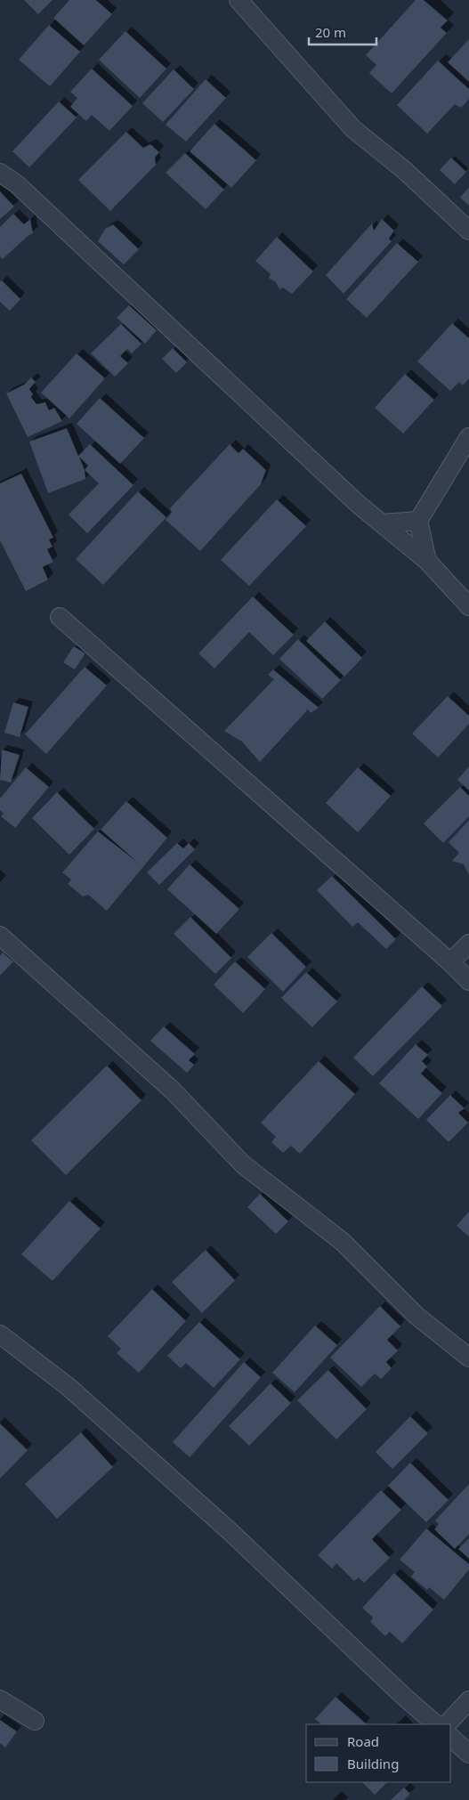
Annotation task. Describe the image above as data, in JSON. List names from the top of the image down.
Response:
{
  "legend": ["Road", "Building"],
  "scale_bar": "20 m"
}
